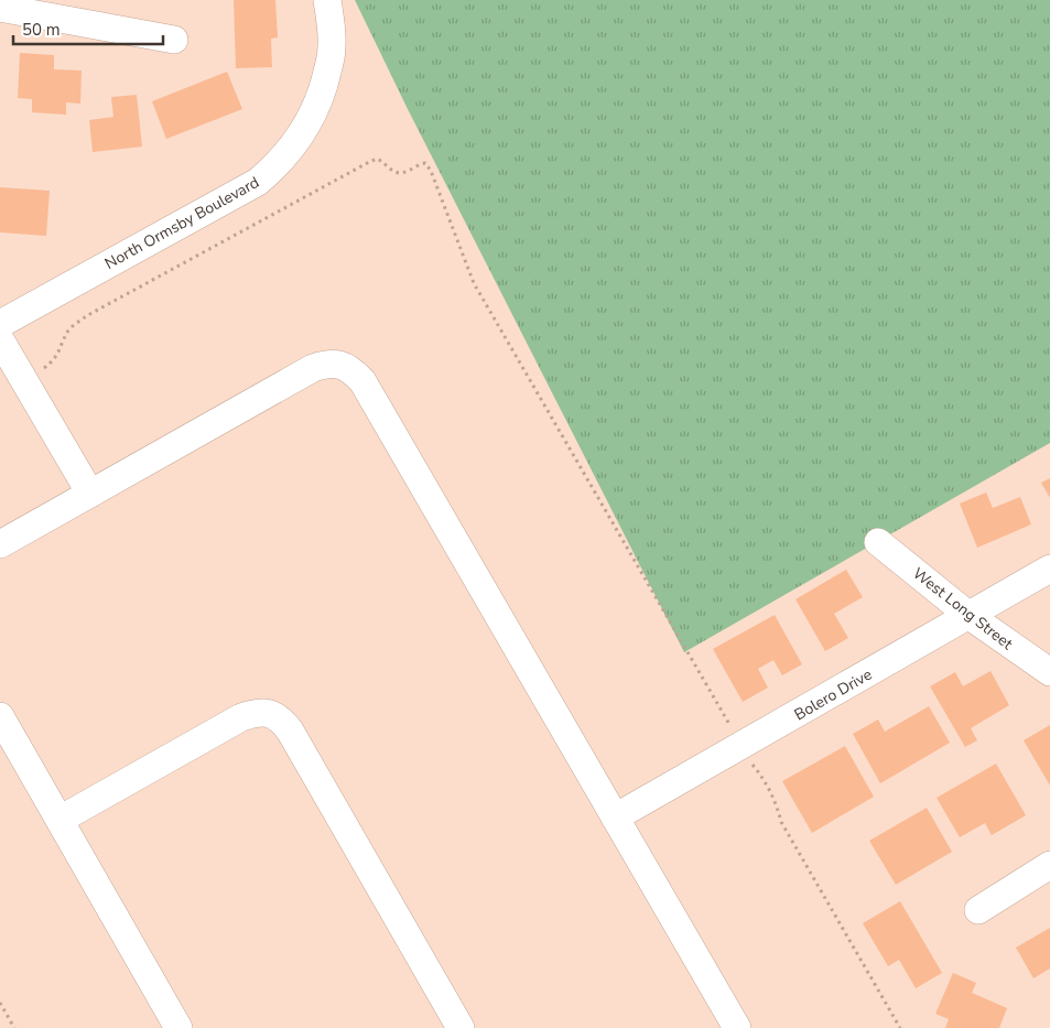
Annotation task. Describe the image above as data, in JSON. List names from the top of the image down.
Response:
{
  "streets": {
    "street": ["North Ormsby Boulevard", "West Long Street", "Bolero Drive"]
  },
  "crossings": [
    ["West Long Street", "Bolero Drive"]
  ],
  "scale_bar": "50 m"
}
